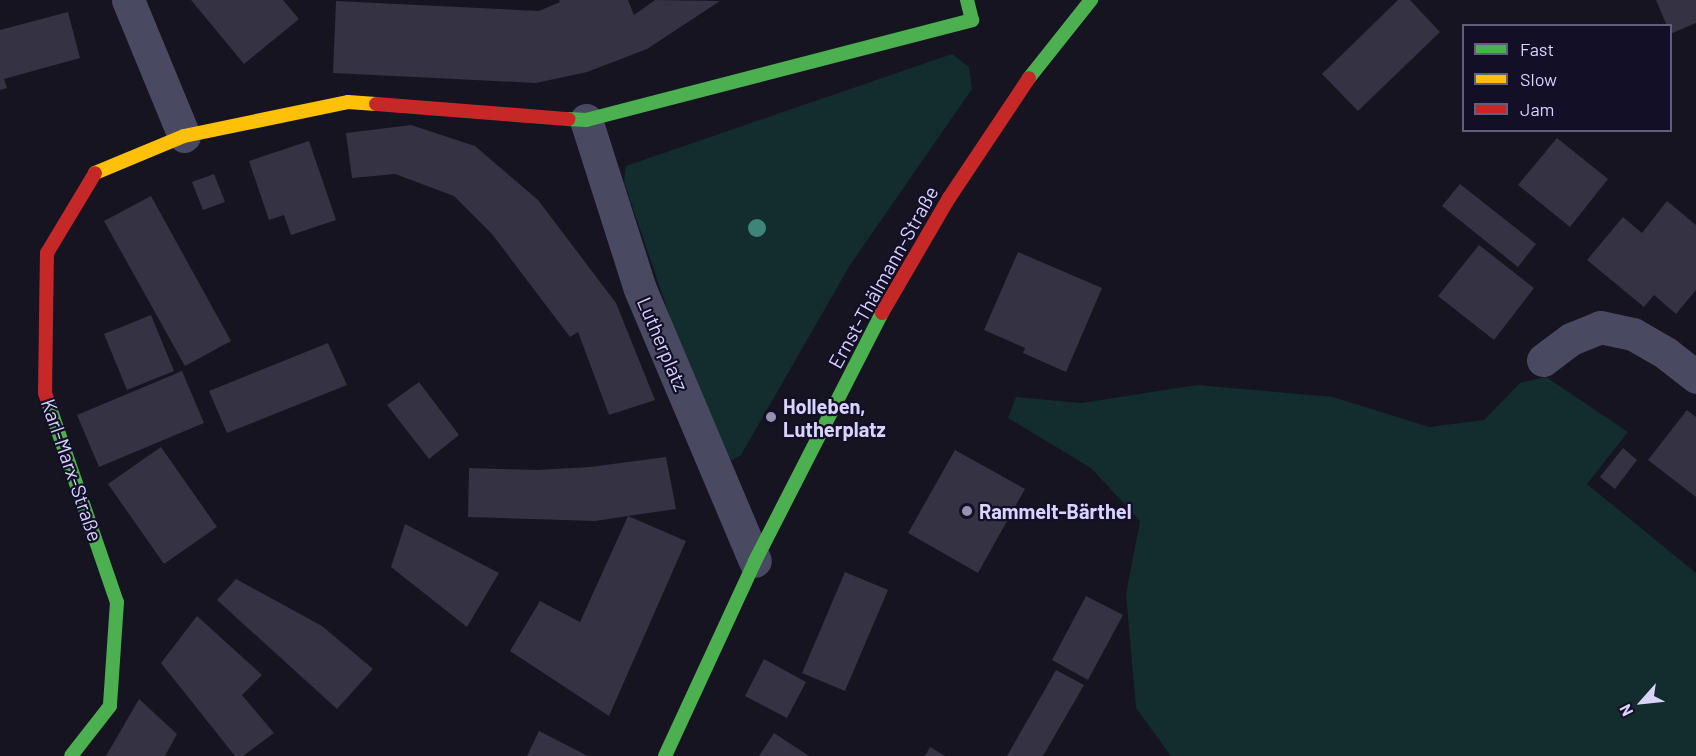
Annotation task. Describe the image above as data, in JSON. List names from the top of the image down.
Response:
{
  "streets": {
    "street": ["Ernst-Thälmann-Straße", "Lutherplatz", "Karl-Marx-Straße"]
  },
  "crossings": [
    ["Ernst-Thälmann-Straße", "Lutherplatz"]
  ],
  "places": ["Holleben, Lutherplatz", "Rammelt-Bärthel"],
  "legend": ["Fast", "Slow", "Jam"],
  "north": "bottom left"
}
